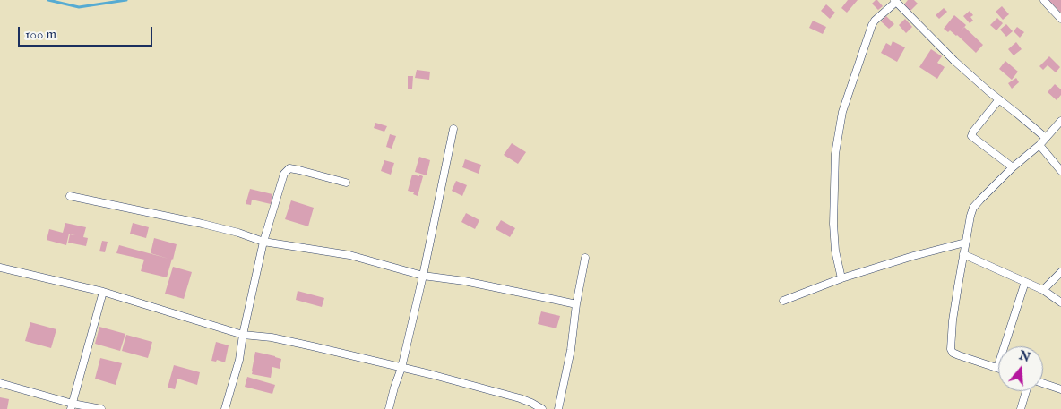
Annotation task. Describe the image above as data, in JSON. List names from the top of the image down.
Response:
{
  "scale_bar": "100 m",
  "north": "top"
}
